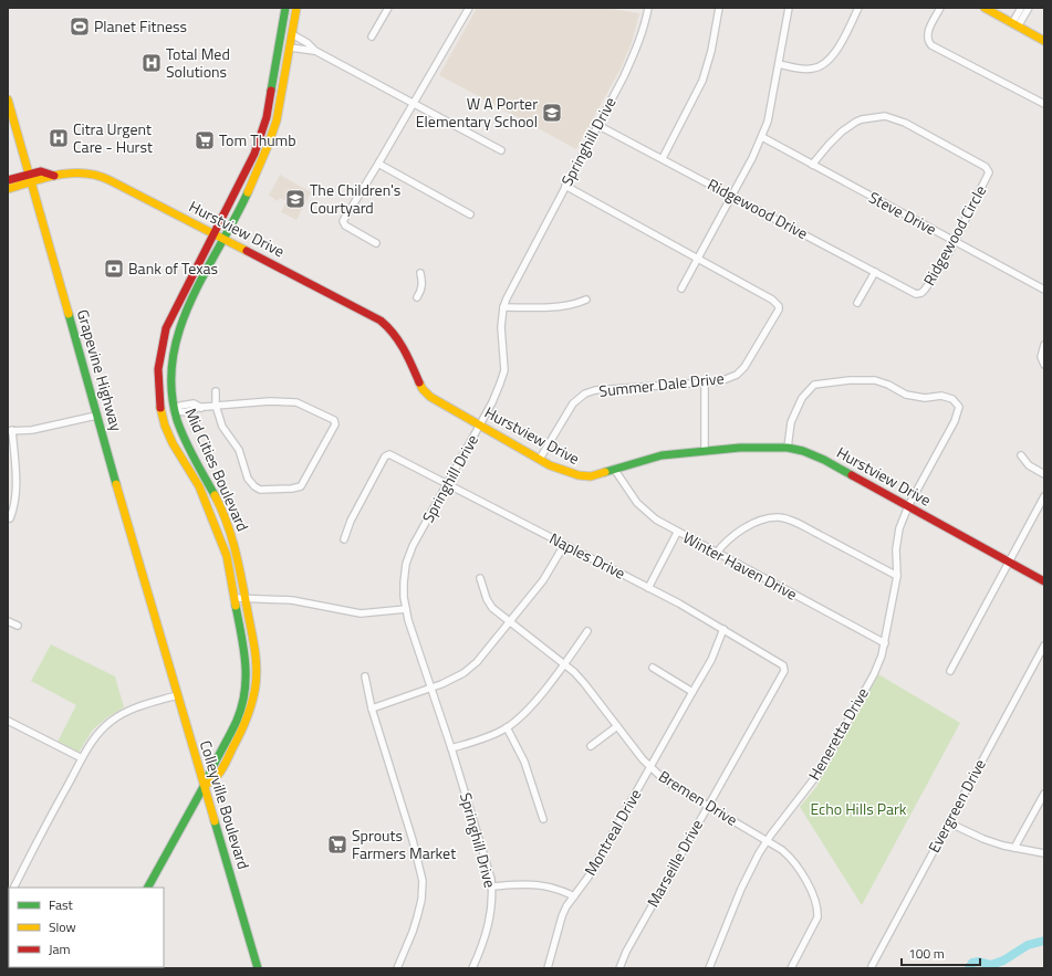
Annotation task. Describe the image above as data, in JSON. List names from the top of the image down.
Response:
{
  "streets": {
    "main road": [
      "Hurstview Drive",
      "Grapevine Highway",
      "Mid Cities Boulevard",
      "Colleyville Boulevard"
    ],
    "street": [
      "Springhill Drive",
      "Ridgewood Drive",
      "Steve Drive",
      "Ridgewood Circle",
      "Summer Dale Drive",
      "Naples Drive",
      "Winter Haven Drive",
      "Heneretta Drive",
      "Bremen Drive",
      "Evergreen Drive",
      "Montreal Drive",
      "Marseille Drive"
    ]
  },
  "crossings": [
    ["Springhill Drive", "Ridgewood Drive"],
    ["Springhill Drive", "Hurstview Drive"],
    ["Springhill Drive", "Naples Drive"],
    ["Ridgewood Drive", "Ridgewood Circle"],
    ["Steve Drive", "Ridgewood Circle"],
    ["Hurstview Drive", "Grapevine Highway"],
    ["Hurstview Drive", "Summer Dale Drive"],
    ["Hurstview Drive", "Mid Cities Boulevard"],
    ["Hurstview Drive", "Winter Haven Drive"],
    ["Hurstview Drive", "Heneretta Drive"],
    ["Grapevine Highway", "Colleyville Boulevard"],
    ["Mid Cities Boulevard", "Colleyville Boulevard"],
    ["Naples Drive", "Montreal Drive"],
    ["Naples Drive", "Marseille Drive"],
    ["Winter Haven Drive", "Heneretta Drive"],
    ["Heneretta Drive", "Bremen Drive"],
    ["Bremen Drive", "Montreal Drive"],
    ["Bremen Drive", "Marseille Drive"]
  ],
  "parks": ["Echo Hills Park"],
  "places": {
    "sports": ["Planet Fitness"],
    "hospital": ["Total Med Solutions", "Citra Urgent Care - Hurst"],
    "school or university": ["W A Porter Elementary School", "The Children's Courtyard"],
    "supermarket": ["Tom Thumb", "Sprouts Farmers Market"],
    "bank": ["Bank of Texas"]
  },
  "legend": ["Fast", "Slow", "Jam"],
  "scale_bar": "100 m"
}
